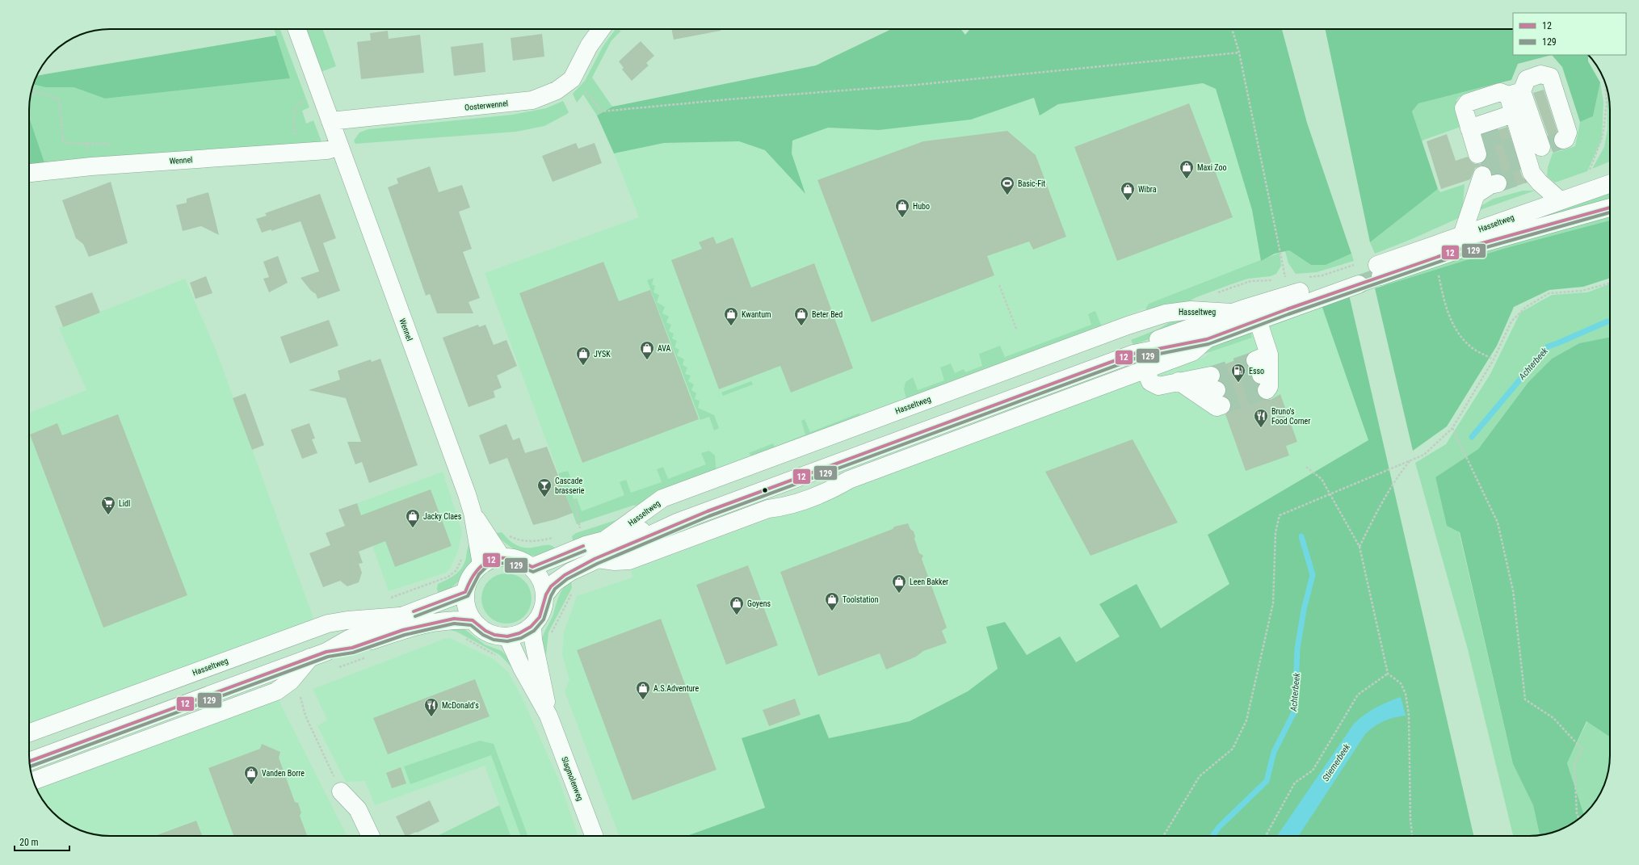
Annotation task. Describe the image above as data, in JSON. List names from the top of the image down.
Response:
{
  "streets": {
    "main road": [
      "Oosterwennel",
      "Wennel",
      "Hasseltweg",
      "Slagmolenweg"
    ]
  },
  "crossings": [
    ["Oosterwennel", "Wennel"],
    ["Wennel", "Hasseltweg"],
    ["Wennel", "Slagmolenweg"],
    ["Hasseltweg", "Slagmolenweg"]
  ],
  "water": ["Achterbeek", "Stiemerbeek"],
  "places": {
    "shop": [
      "Maxi Zoo",
      "Wibra",
      "Hubo",
      "Kwantum",
      "Beter Bed",
      "AVA",
      "JYSK",
      "Jacky Claes",
      "Leen Bakker",
      "Toolstation",
      "Goyens",
      "A.S.Adventure",
      "Vanden Borre"
    ],
    "sports": ["Basic-Fit"],
    "fuel station": ["Esso"],
    "restaurant": ["Bruno's Food Corner", "McDonald's"],
    "bar": ["Cascade brasserie"],
    "supermarket": ["Lidl"]
  },
  "lines": ["transit line 12", "transit line 129"],
  "legend": ["12", "129"],
  "scale_bar": "20 m"
}
